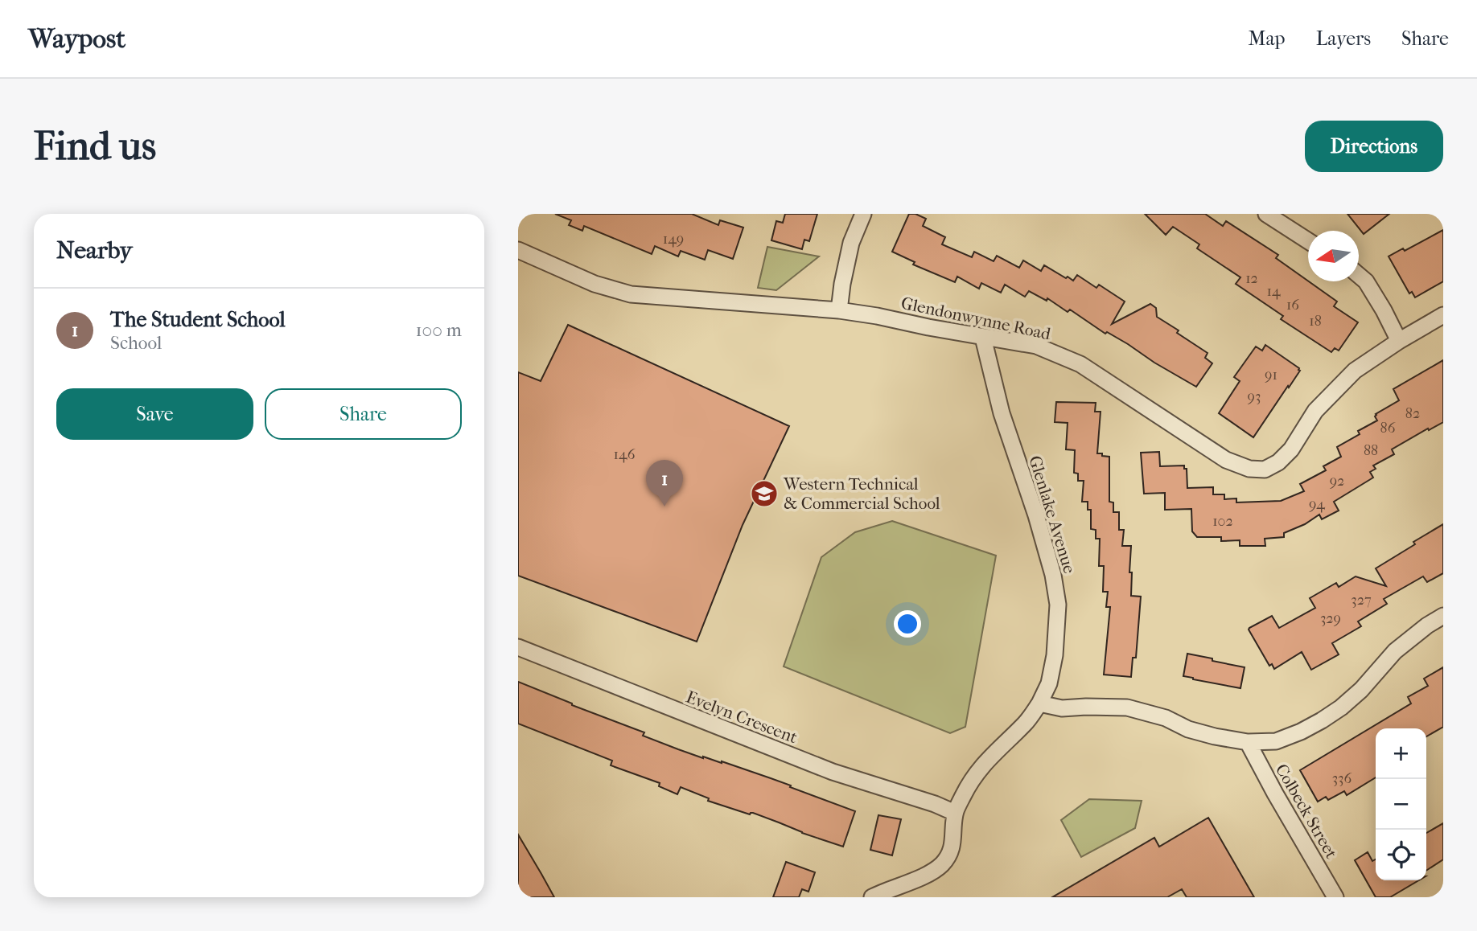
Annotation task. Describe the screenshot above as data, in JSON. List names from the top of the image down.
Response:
{
  "streets": {
    "street": [
      "Glendonwynne Road",
      "Glenlake Avenue",
      "Evelyn Crescent",
      "Colbeck Street"
    ]
  },
  "crossings": [
    ["Glendonwynne Road", "Glenlake Avenue"],
    ["Glenlake Avenue", "Evelyn Crescent"]
  ],
  "places": {
    "school or university": ["Western Technical & Commercial School"]
  },
  "house_numbers": [
    "149",
    "12",
    "14",
    "16",
    "18",
    "91",
    "93",
    "82",
    "86",
    "88",
    "146",
    "92",
    "94",
    "102",
    "327",
    "329",
    "336"
  ],
  "north": "left",
  "page": {
    "header": "Waypost",
    "nav": ["Map", "Layers", "Share"],
    "buttons": [
      "Directions",
      ["Save", "Share"]
    ],
    "title": "Find us",
    "heading": "Nearby",
    "list": [
      {
        "mark": "1",
        "name": "The Student School",
        "note": "School",
        "value": "100 m"
      }
    ],
    "pins": "1",
    "map_buttons": ["+", "−"]
  }
}
